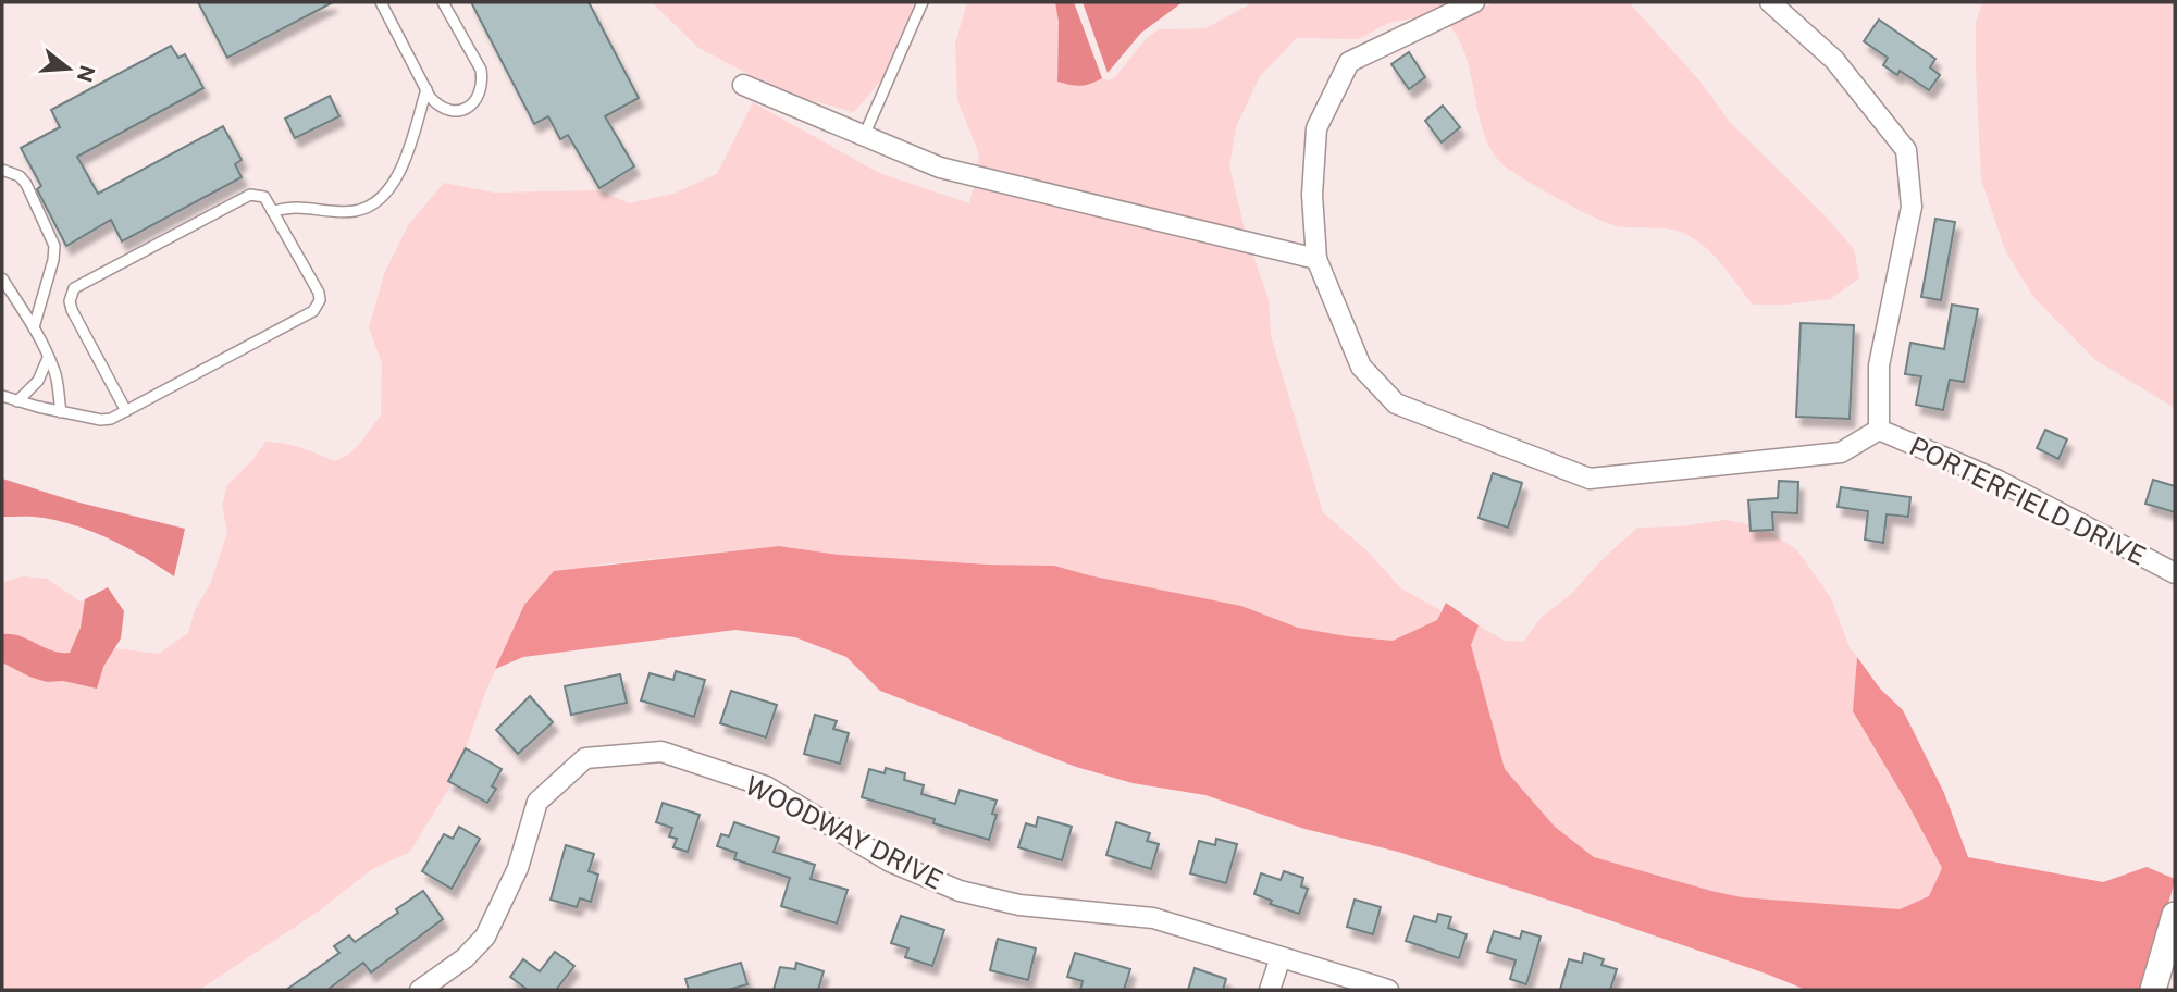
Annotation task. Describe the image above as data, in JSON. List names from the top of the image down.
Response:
{
  "streets": {
    "street": ["PORTERFIELD DRIVE", "WOODWAY DRIVE"]
  },
  "north": "right"
}
